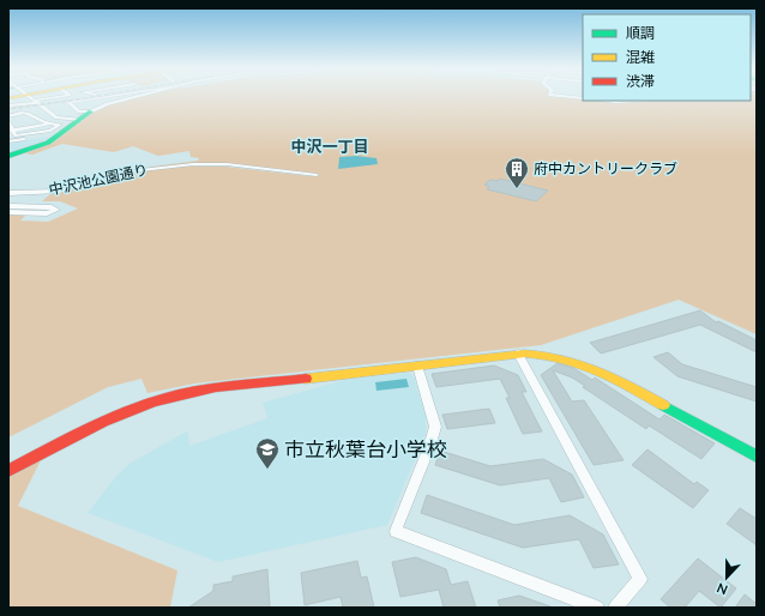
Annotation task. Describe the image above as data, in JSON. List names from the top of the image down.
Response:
{
  "streets": {
    "street": ["中沢池公園通り"]
  },
  "districts": ["中沢一丁目"],
  "places": {
    "building": ["府中カントリークラブ"],
    "school or university": ["市立秋葉台小学校"]
  },
  "legend": ["順調", "混雑", "渋滞"],
  "north": "bottom"
}
